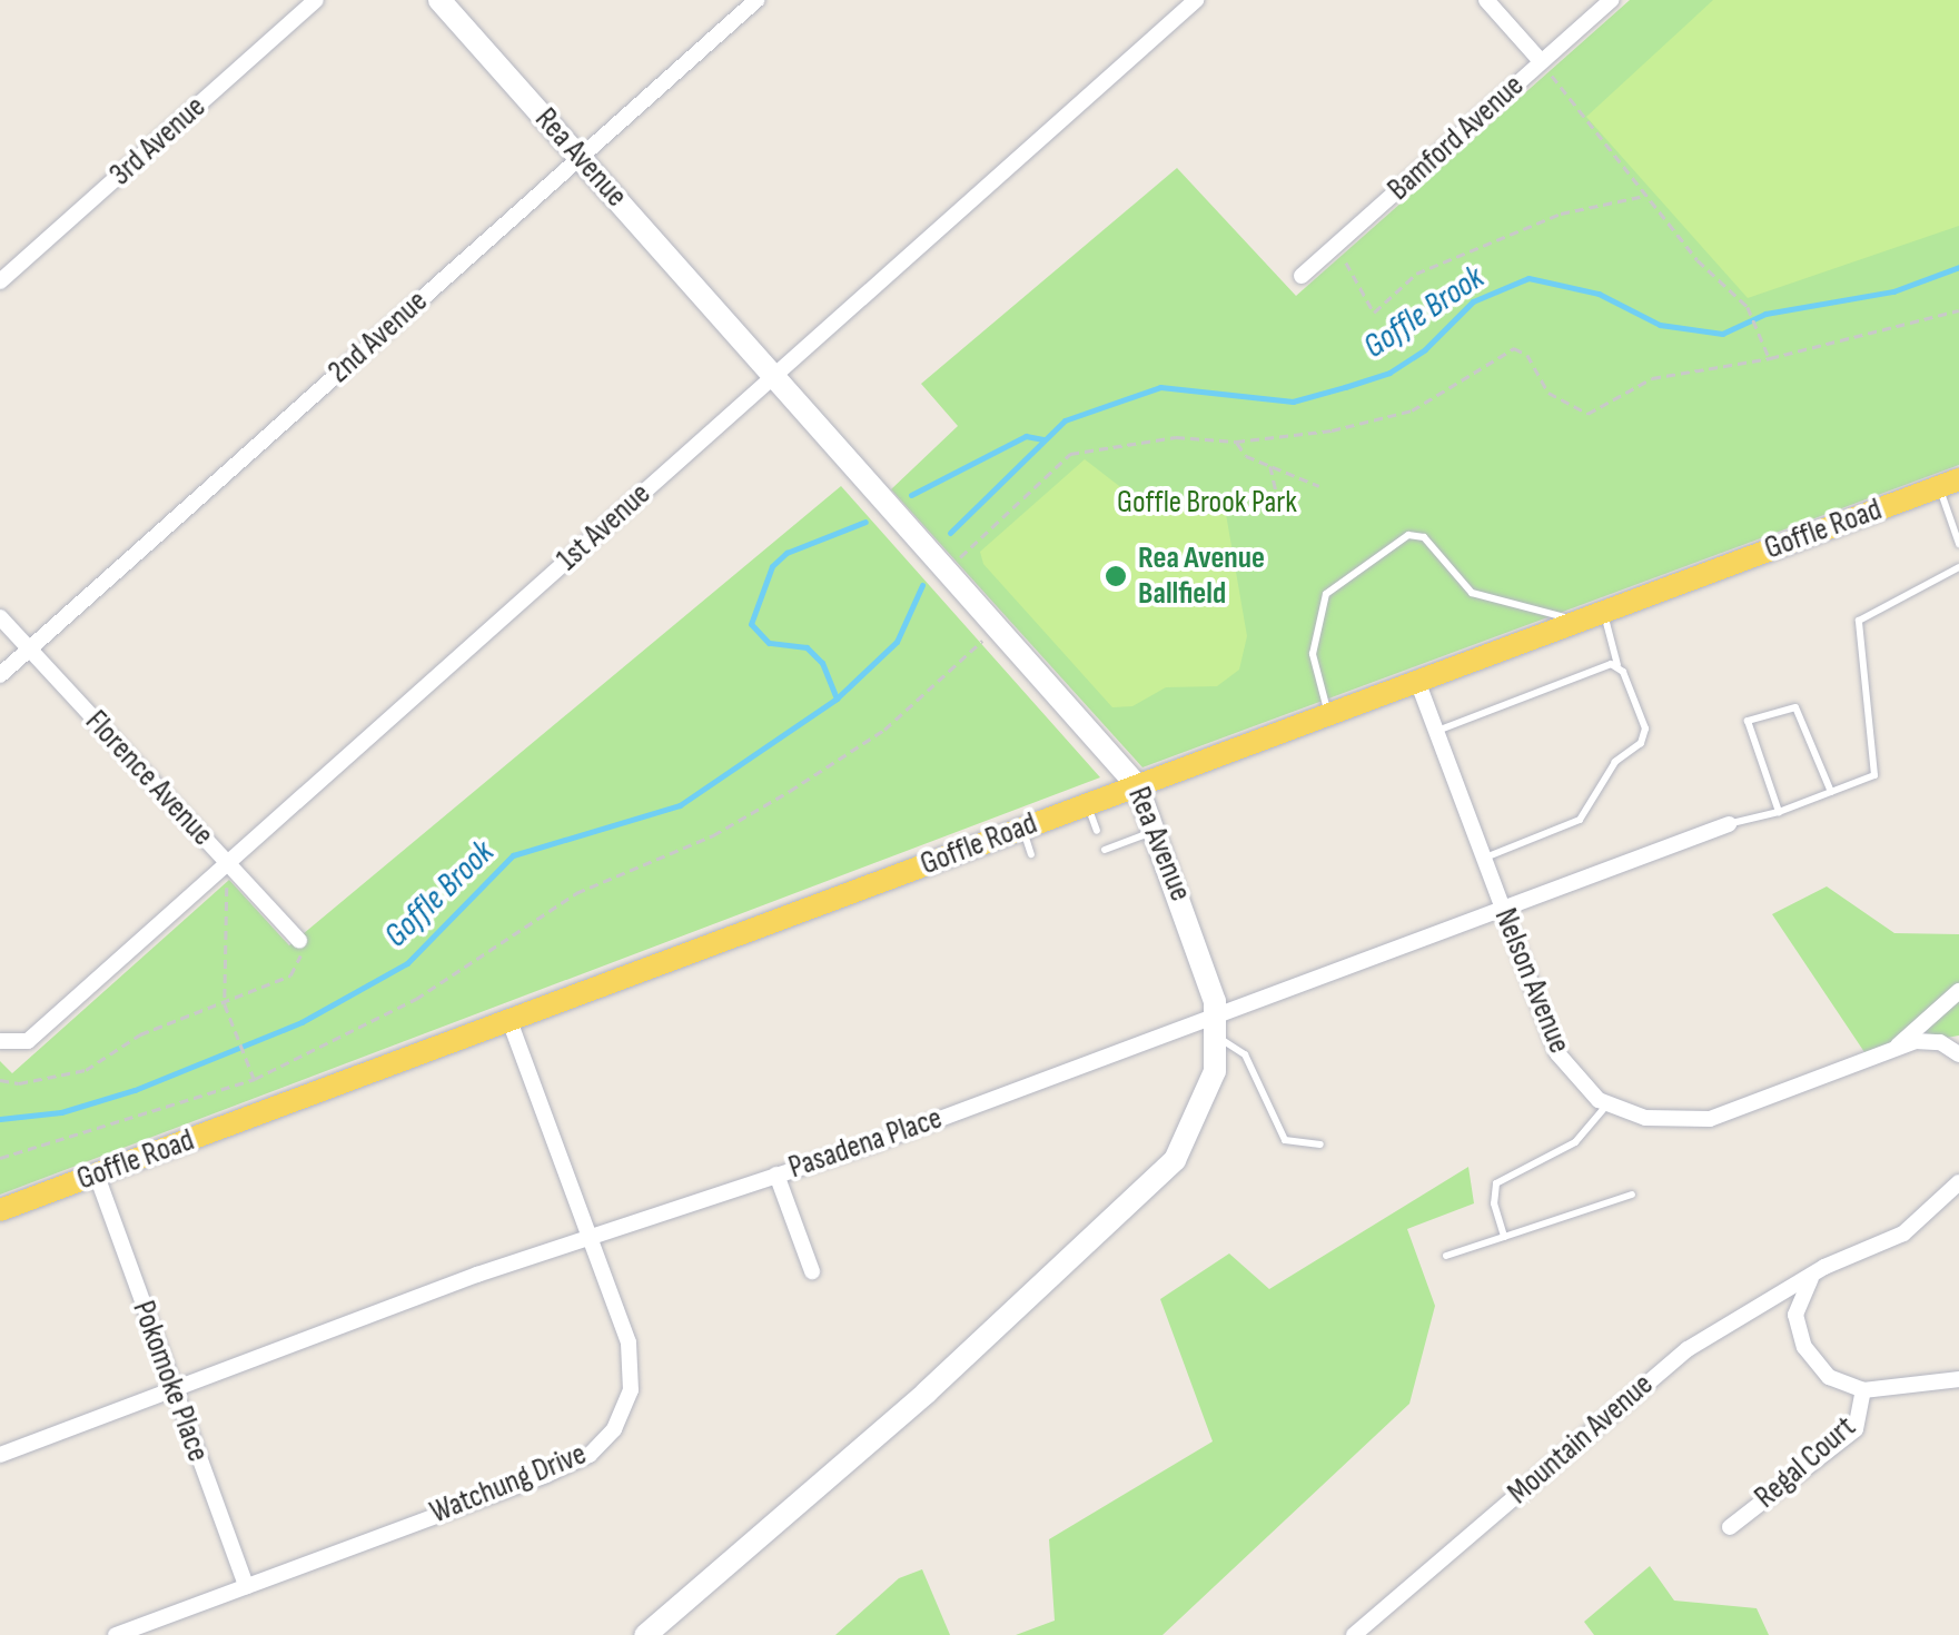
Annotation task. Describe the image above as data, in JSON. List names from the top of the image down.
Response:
{
  "streets": {
    "main road": ["Goffle Road"],
    "street": [
      "Bamford Avenue",
      "3rd Avenue",
      "Rea Avenue",
      "2nd Avenue",
      "1st Avenue",
      "Florence Avenue",
      "Nelson Avenue",
      "Pasadena Place",
      "Pokomoke Place",
      "Mountain Avenue",
      "Regal Court",
      "Watchung Drive"
    ]
  },
  "crossings": [
    ["Rea Avenue", "2nd Avenue"],
    ["Rea Avenue", "1st Avenue"],
    ["Rea Avenue", "Goffle Road"],
    ["Rea Avenue", "Pasadena Place"],
    ["2nd Avenue", "Florence Avenue"],
    ["1st Avenue", "Florence Avenue"],
    ["Goffle Road", "Nelson Avenue"],
    ["Goffle Road", "Pokomoke Place"],
    ["Goffle Road", "Watchung Drive"],
    ["Nelson Avenue", "Pasadena Place"],
    ["Pasadena Place", "Pokomoke Place"],
    ["Pasadena Place", "Watchung Drive"],
    ["Pokomoke Place", "Watchung Drive"]
  ],
  "water": ["Goffle Brook"],
  "parks": ["Goffle Brook Park"],
  "places": ["Rea Avenue Ballfield"]
}
